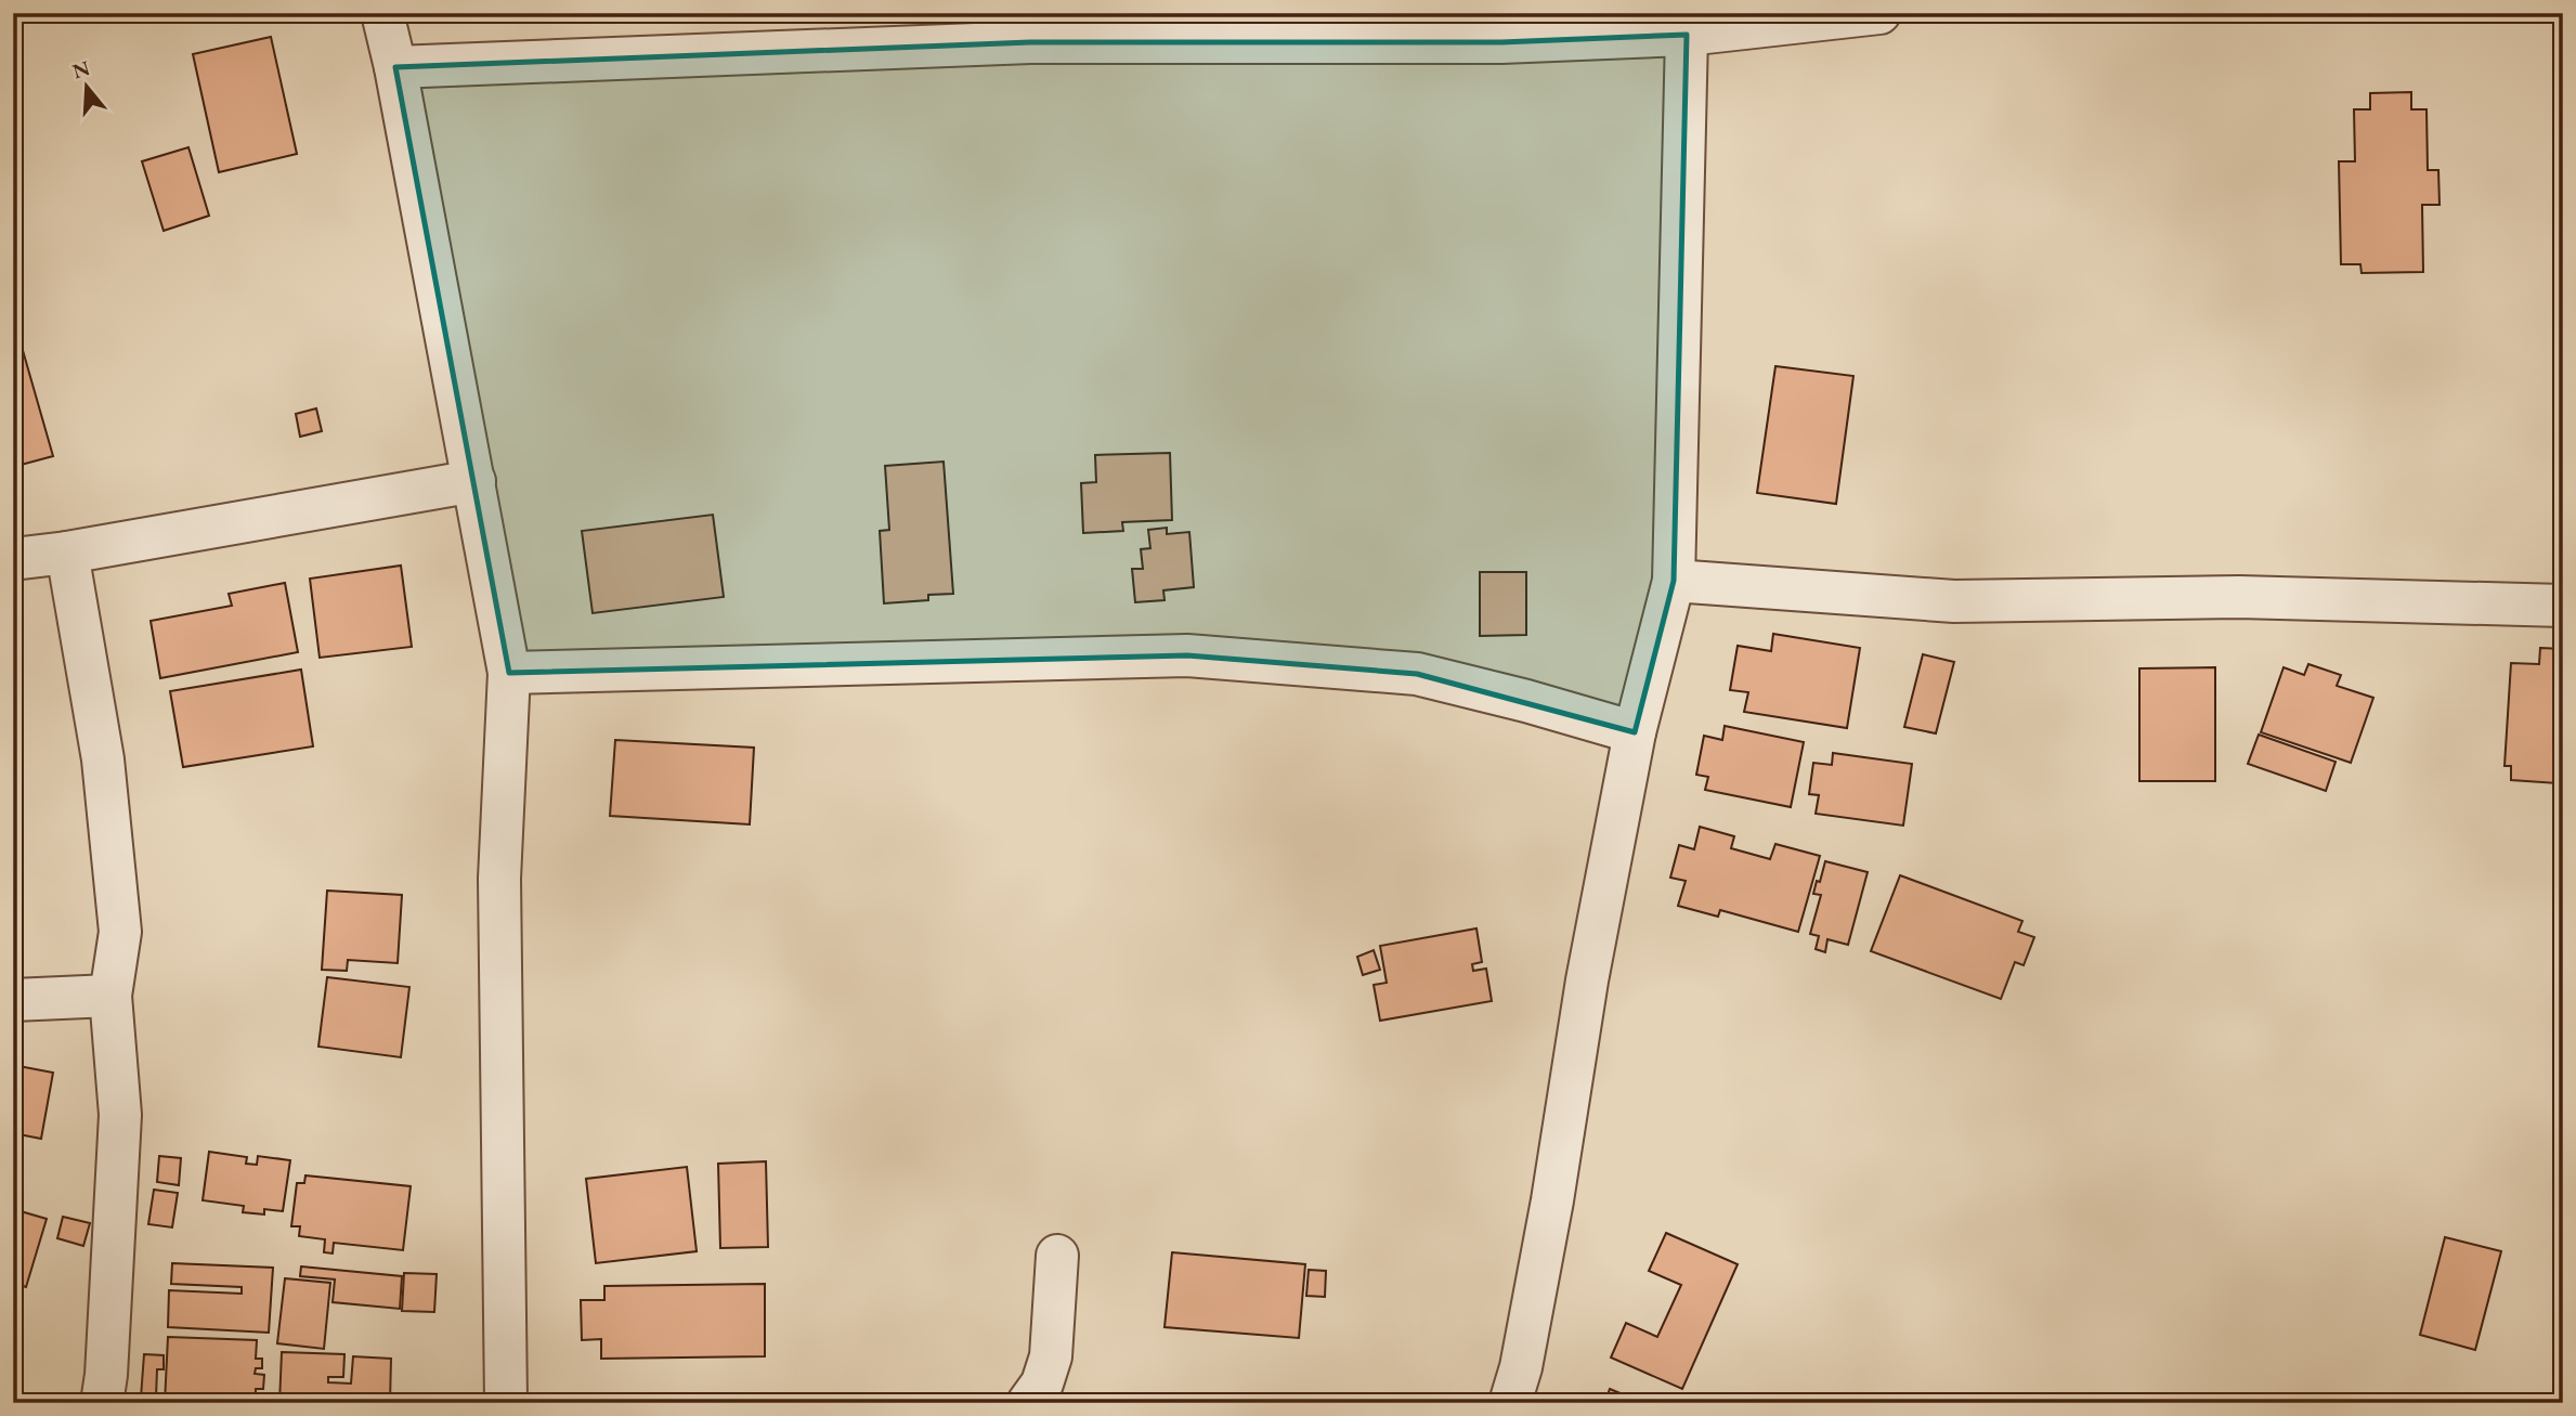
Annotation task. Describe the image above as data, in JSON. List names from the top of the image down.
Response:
{
  "north": "top"
}
